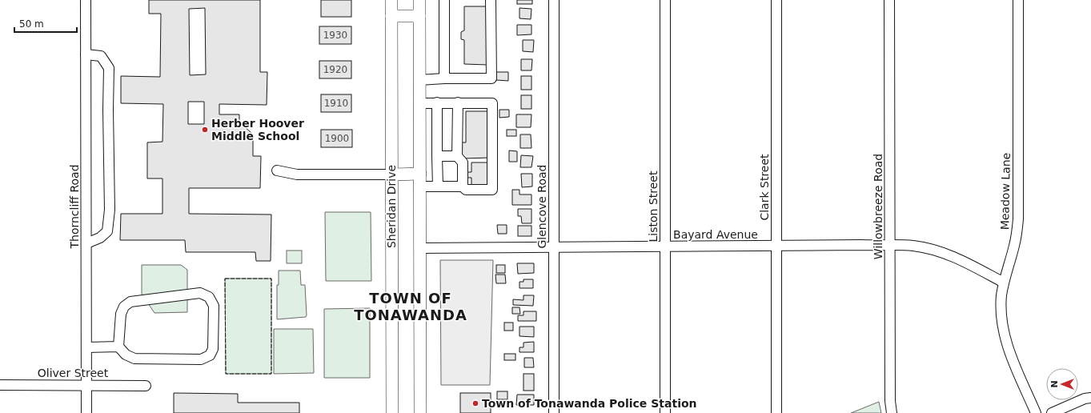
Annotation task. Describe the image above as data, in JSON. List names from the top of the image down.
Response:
{
  "streets": {
    "main road": ["Sheridan Drive"],
    "street": [
      "Clark Street",
      "Meadow Lane",
      "Thorncliff Road",
      "Glencove Road",
      "Liston Street",
      "Willowbreeze Road",
      "Bayard Avenue",
      "Oliver Street"
    ]
  },
  "crossings": [
    ["Clark Street", "Bayard Avenue"],
    ["Meadow Lane", "Bayard Avenue"],
    ["Thorncliff Road", "Oliver Street"],
    ["Glencove Road", "Bayard Avenue"],
    ["Liston Street", "Bayard Avenue"],
    ["Willowbreeze Road", "Bayard Avenue"]
  ],
  "districts": ["TOWN OF TONAWANDA"],
  "places": ["Herber Hoover Middle School", "Town of Tonawanda Police Station"],
  "house_numbers": [
    "1930",
    "1920",
    "1910",
    "1900"
  ],
  "scale_bar": "50 m",
  "north": "left"
}
